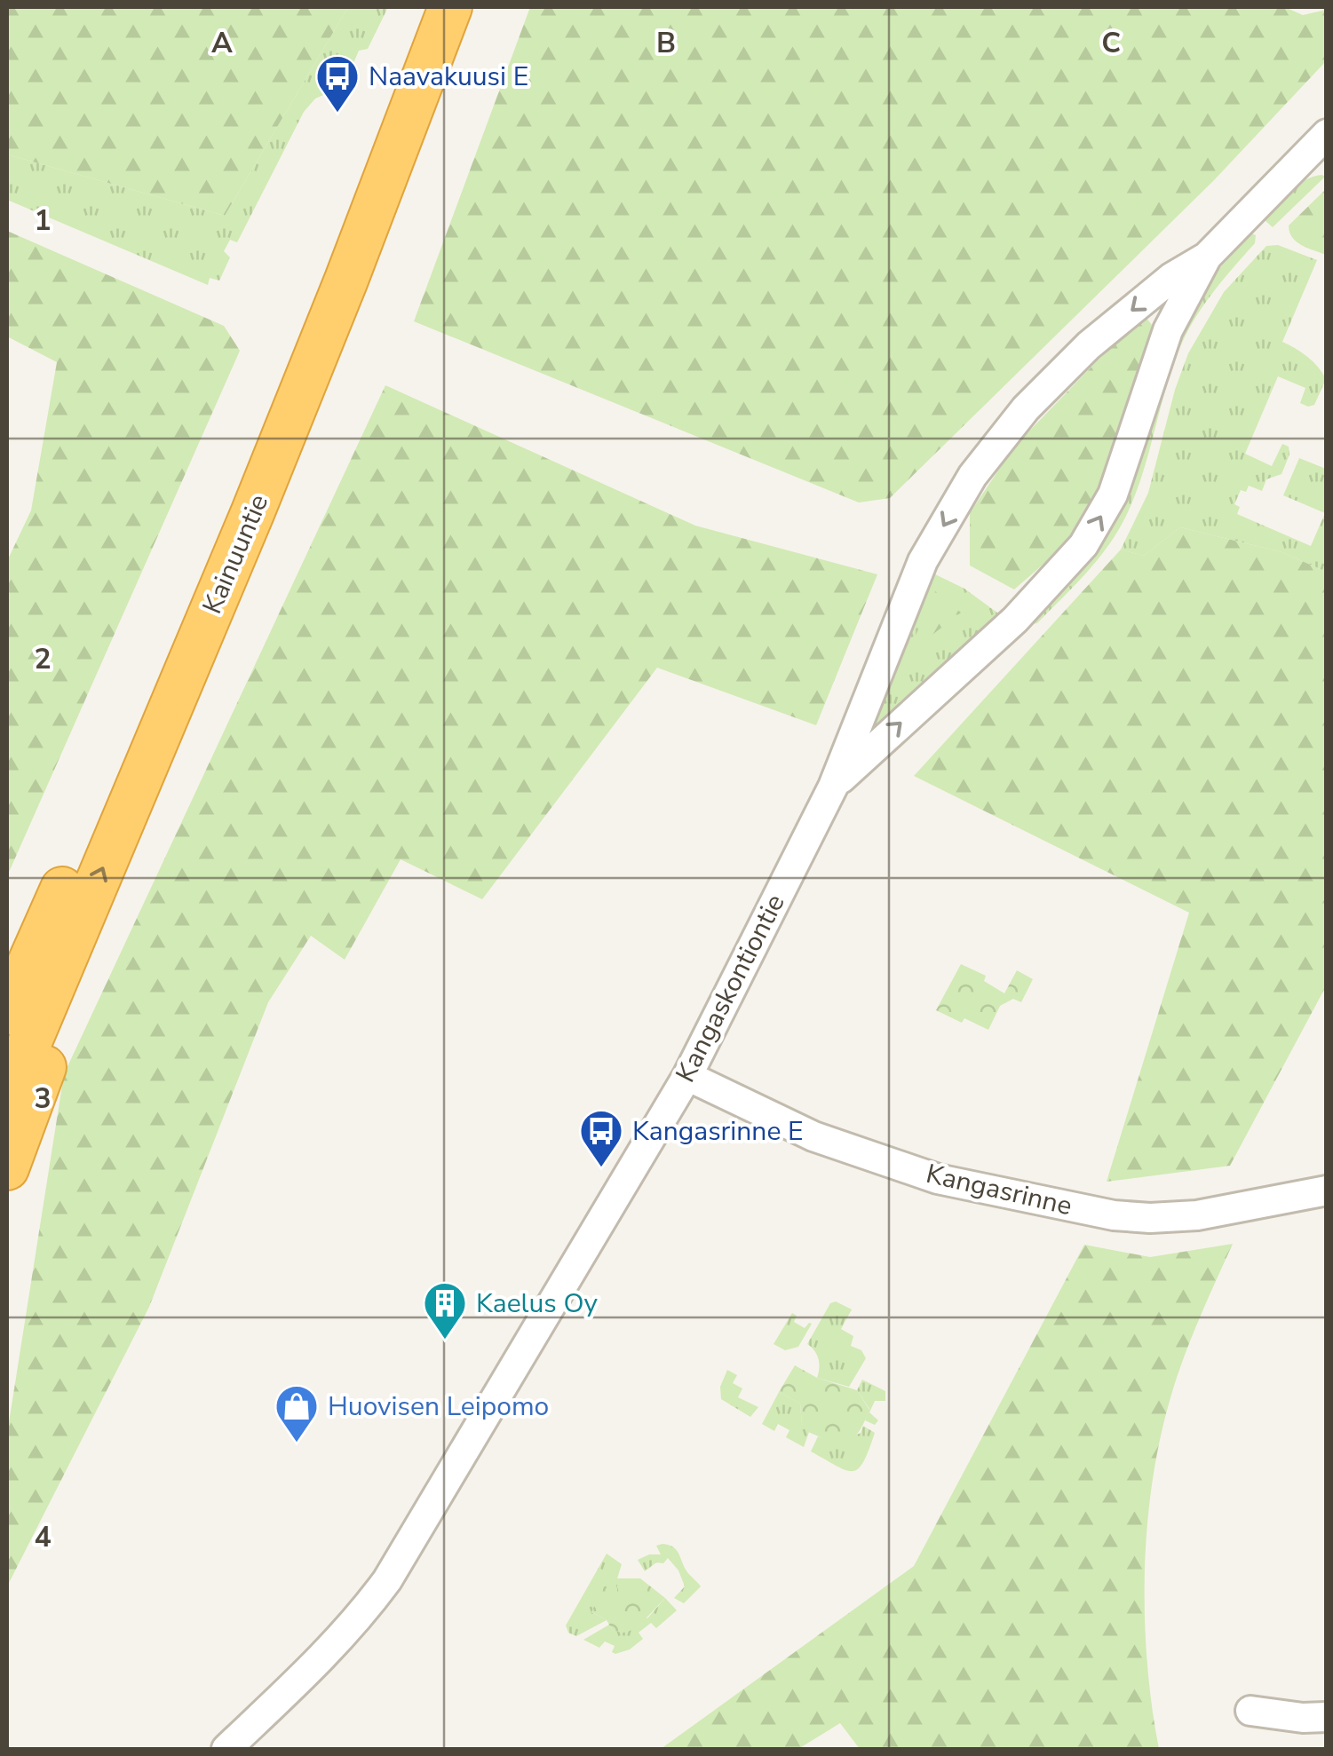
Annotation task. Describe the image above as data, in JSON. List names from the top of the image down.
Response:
{
  "streets": {
    "highway": ["Kainuuntie"],
    "street": ["Kangaskontiontie", "Kangasrinne"]
  },
  "crossings": [
    ["Kangaskontiontie", "Kangasrinne"]
  ],
  "places": {
    "bus stop": ["Naavakuusi E", "Kangasrinne E"],
    "building": ["Kaelus Oy"],
    "shop": ["Huovisen Leipomo"]
  },
  "grid": {
    "columns": ["A", "B", "C"],
    "rows": [
      "1",
      "2",
      "3",
      "4"
    ]
  }
}
